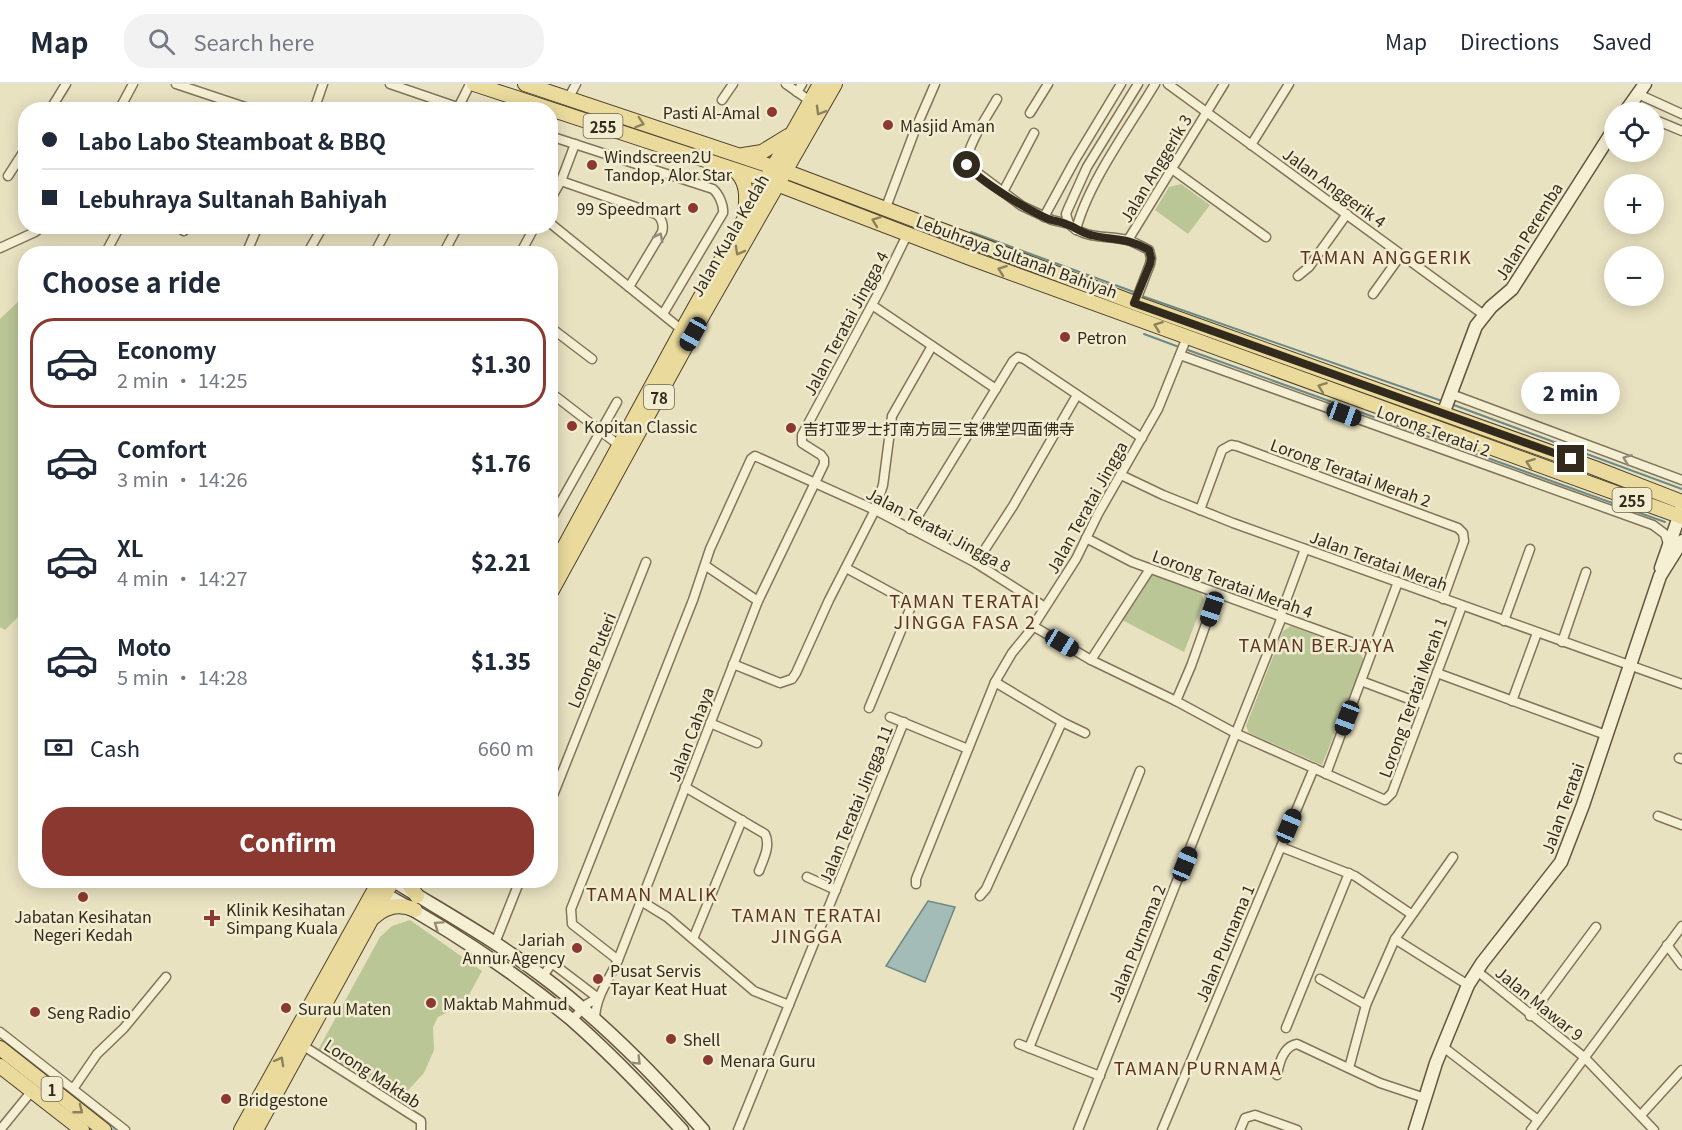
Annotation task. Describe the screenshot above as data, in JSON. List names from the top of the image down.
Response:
{
  "streets": {
    "main road": [
      "255",
      "Jalan Kuala Kedah",
      "Lebuhraya Sultanah Bahiyah",
      "78",
      "1"
    ],
    "street": [
      "Jalan Anggerik 3",
      "Jalan Anggerik 4",
      "Jalan Peremba",
      "Jalan Teratai Jingga 4",
      "Lorong Teratai 2",
      "Lorong Teratai Merah 2",
      "Jalan Teratai Jingga",
      "Jalan Teratai Jingga 8",
      "Jalan Teratai Merah",
      "Lorong Teratai Merah 4",
      "Lorong Puteri",
      "Lorong Teratai Merah 1",
      "Jalan Cahaya",
      "Jalan Teratai Jingga 11",
      "Jalan Teratai",
      "Jalan Purnama 2",
      "Jalan Purnama 1",
      "Jalan Mawar 9",
      "Lorong Maktab"
    ]
  },
  "crossings": [
    ["Jalan Anggerik 3", "Jalan Anggerik 4"],
    ["Jalan Anggerik 4", "Jalan Peremba"],
    ["Jalan Peremba", "Lebuhraya Sultanah Bahiyah"],
    ["Jalan Kuala Kedah", "Lebuhraya Sultanah Bahiyah"],
    ["Lebuhraya Sultanah Bahiyah", "Jalan Teratai Jingga 4"],
    ["Lebuhraya Sultanah Bahiyah", "Jalan Teratai Jingga"],
    ["Lebuhraya Sultanah Bahiyah", "Jalan Teratai"],
    ["Jalan Teratai Jingga 4", "Jalan Teratai Jingga 8"],
    ["Jalan Teratai Jingga 4", "Jalan Cahaya"],
    ["Lorong Teratai 2", "Jalan Teratai Jingga"],
    ["Lorong Teratai 2", "Jalan Teratai"],
    ["Lorong Teratai Merah 2", "Jalan Teratai Merah"],
    ["Jalan Teratai Jingga", "Jalan Teratai Jingga 8"],
    ["Jalan Teratai Jingga", "Jalan Teratai Merah"],
    ["Jalan Teratai Jingga", "Lorong Teratai Merah 4"],
    ["Jalan Teratai Jingga 8", "Jalan Cahaya"],
    ["Jalan Teratai Merah", "Lorong Teratai Merah 1"],
    ["Jalan Teratai Merah", "Jalan Teratai"],
    ["Jalan Teratai Merah", "Jalan Purnama 2"],
    ["Lorong Teratai Merah 4", "Jalan Purnama 2"],
    ["Jalan Teratai", "Jalan Mawar 9"]
  ],
  "districts": [
    "TAMAN ANGGERIK",
    "TAMAN TERATAI JINGGA FASA 2",
    "TAMAN BERJAYA",
    "TAMAN MALIK",
    "TAMAN TERATAI JINGGA",
    "TAMAN PURNAMA"
  ],
  "places": {
    "other": [
      "Pasti Al-Amal",
      "Masjid Aman",
      "Windscreen2U Tandop, Alor Star",
      "99 Speedmart",
      "Petron",
      "Kopitan Classic",
      "吉打亚罗士打南方园三宝佛堂四面佛寺",
      "Jabatan Kesihatan Negeri Kedah",
      "Jariah Annur Agency",
      "Pusat Servis Tayar Keat Huat",
      "Maktab Mahmud",
      "Surau Maten",
      "Seng Radio",
      "Shell",
      "Menara Guru",
      "Bridgestone"
    ],
    "health": ["Klinik Kesihatan Simpang Kuala"]
  },
  "page": {
    "header": "Map",
    "search": "Search here",
    "nav": ["Map", "Directions", "Saved"],
    "map_buttons": ["+", "−"],
    "banner": ["Labo Labo Steamboat & BBQ", "Lebuhraya Sultanah Bahiyah"],
    "heading": "Choose a ride",
    "list": [
      {
        "name": "Economy",
        "note": "2 min · 14:25",
        "value": "$1.30"
      },
      {
        "name": "Comfort",
        "note": "3 min · 14:26",
        "value": "$1.76"
      },
      {
        "name": "XL",
        "note": "4 min · 14:27",
        "value": "$2.21"
      },
      {
        "name": "Moto",
        "note": "5 min · 14:28",
        "value": "$1.35"
      }
    ],
    "bubble": "2 min",
    "pay": ["Cash", "660 m"],
    "buttons": "Confirm"
  }
}
